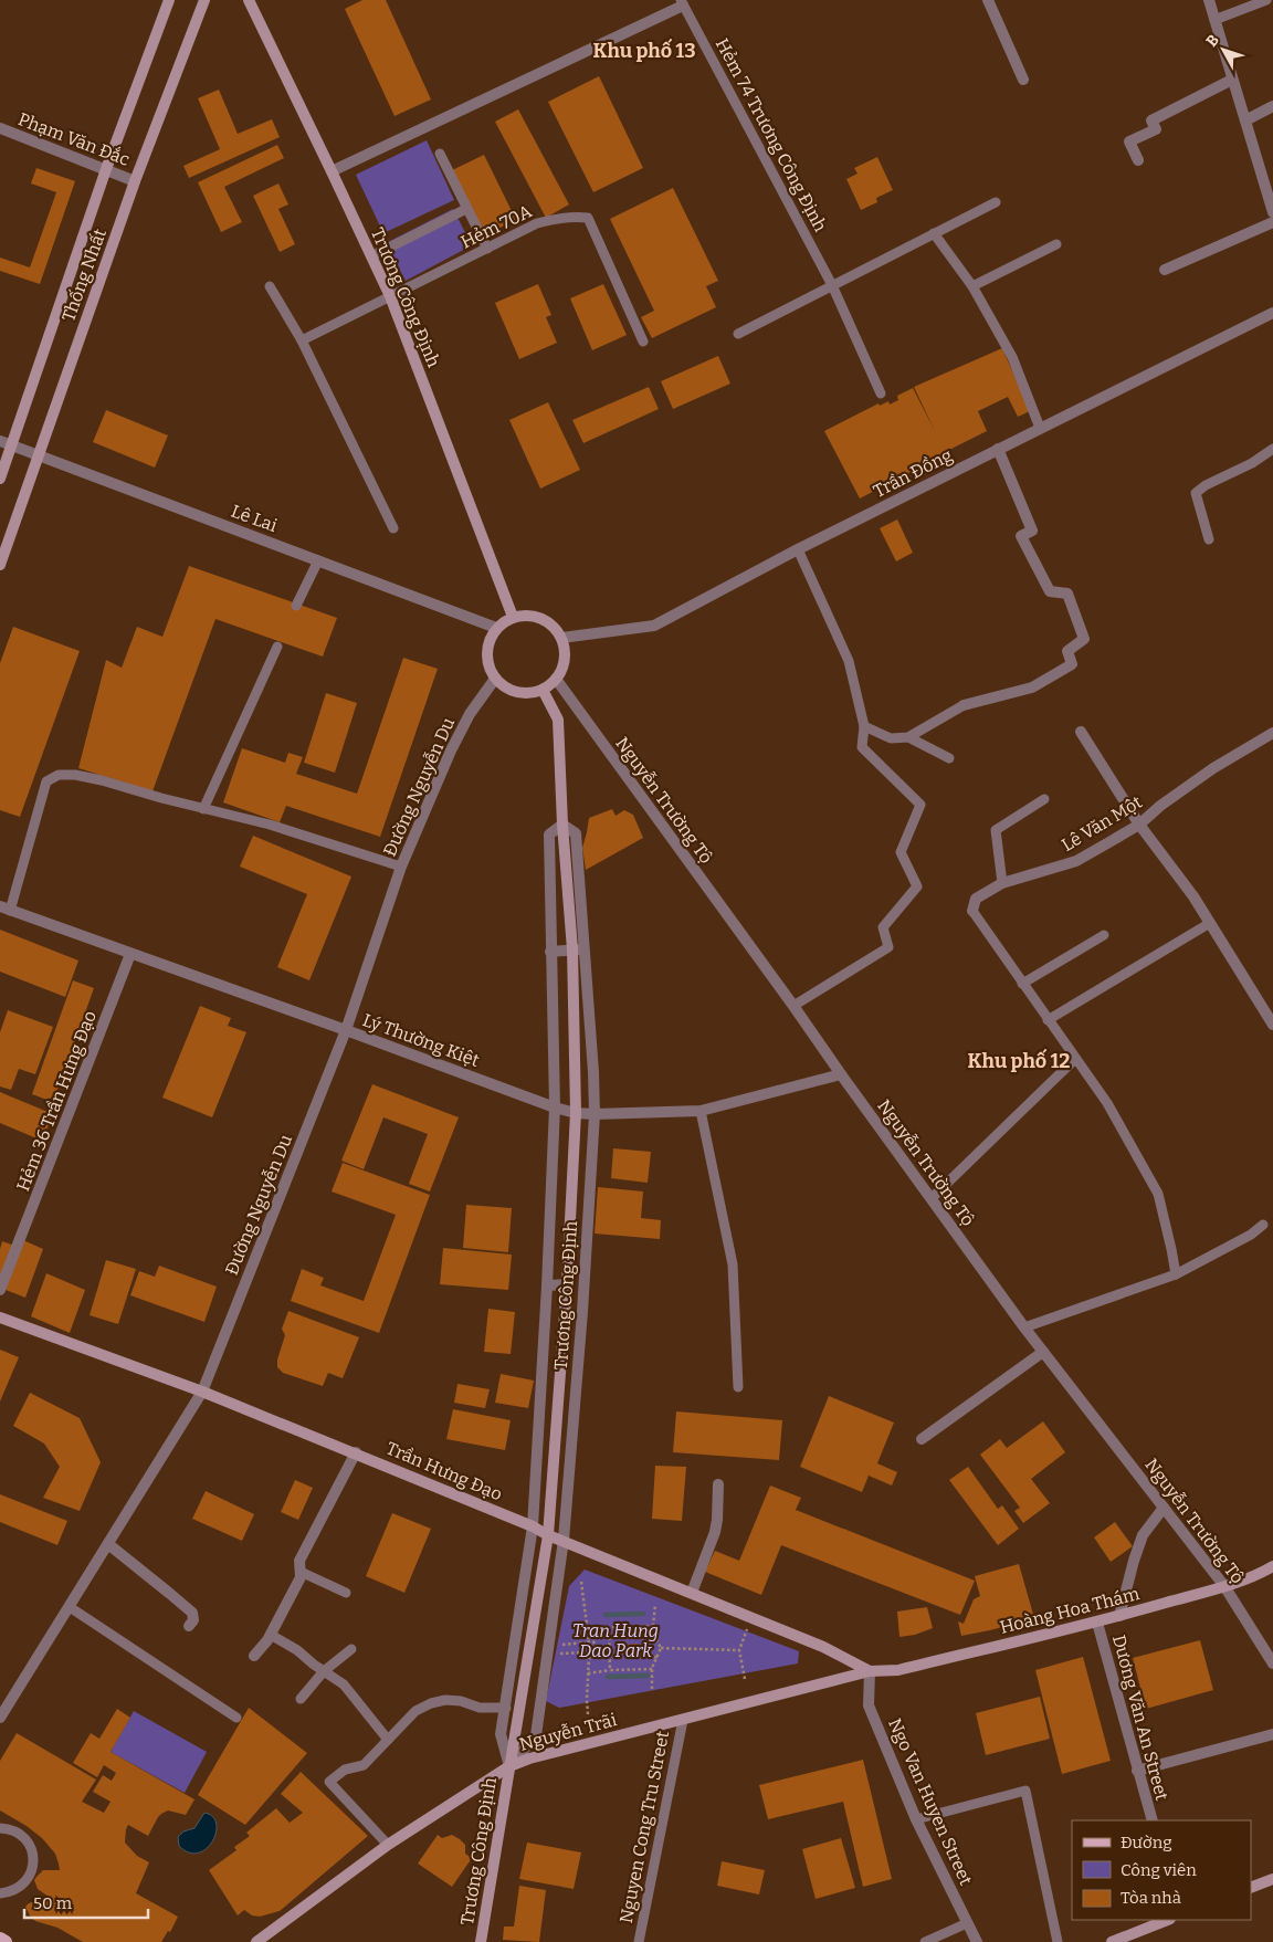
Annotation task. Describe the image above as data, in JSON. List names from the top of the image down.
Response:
{
  "streets": {
    "main road": [
      "Thống Nhất",
      "Trương Công Định",
      "Trần Hưng Đạo",
      "Hoàng Hoa Thám",
      "Nguyễn Trãi"
    ],
    "street": [
      "Phạm Văn Đắc",
      "Trần Đồng",
      "Lê Lai",
      "Đường Nguyễn Du",
      "Nguyễn Trường Tộ",
      "Lê Văn Một",
      "Lý Thường Kiệt",
      "Hẻm 36 Trần Hưng Đạo",
      "Dương Văn An Street",
      "Ngo Van Huyen Street"
    ],
    "lane": ["Hẻm 74 Trương Công Định", "Hẻm 70A", "Nguyen Cong Tru Street"]
  },
  "crossings": [
    ["Phạm Văn Đắc", "Thống Nhất"],
    ["Hẻm 70A", "Trương Công Định"],
    ["Thống Nhất", "Lê Lai"],
    ["Trương Công Định", "Trần Đồng"],
    ["Trương Công Định", "Lê Lai"],
    ["Trương Công Định", "Đường Nguyễn Du"],
    ["Trương Công Định", "Nguyễn Trường Tộ"],
    ["Trương Công Định", "Lý Thường Kiệt"],
    ["Trương Công Định", "Trần Hưng Đạo"],
    ["Trương Công Định", "Nguyễn Trãi"],
    ["Trần Đồng", "Lê Lai"],
    ["Trần Đồng", "Đường Nguyễn Du"],
    ["Trần Đồng", "Nguyễn Trường Tộ"],
    ["Lê Lai", "Đường Nguyễn Du"],
    ["Lê Lai", "Nguyễn Trường Tộ"],
    ["Đường Nguyễn Du", "Nguyễn Trường Tộ"],
    ["Đường Nguyễn Du", "Lý Thường Kiệt"],
    ["Đường Nguyễn Du", "Trần Hưng Đạo"],
    ["Nguyễn Trường Tộ", "Lý Thường Kiệt"],
    ["Nguyễn Trường Tộ", "Hoàng Hoa Thám"],
    ["Lý Thường Kiệt", "Hẻm 36 Trần Hưng Đạo"],
    ["Trần Hưng Đạo", "Hoàng Hoa Thám"],
    ["Trần Hưng Đạo", "Nguyễn Trãi"],
    ["Trần Hưng Đạo", "Ngo Van Huyen Street"],
    ["Hoàng Hoa Thám", "Dương Văn An Street"],
    ["Hoàng Hoa Thám", "Nguyễn Trãi"],
    ["Hoàng Hoa Thám", "Ngo Van Huyen Street"],
    ["Nguyễn Trãi", "Ngo Van Huyen Street"],
    ["Nguyễn Trãi", "Nguyen Cong Tru Street"]
  ],
  "districts": ["Khu phố 13", "Khu phố 12"],
  "parks": ["Tran Hung Dao Park"],
  "legend": ["Đường", "Công viên", "Tòa nhà"],
  "scale_bar": "50 m",
  "north": "top left"
}
